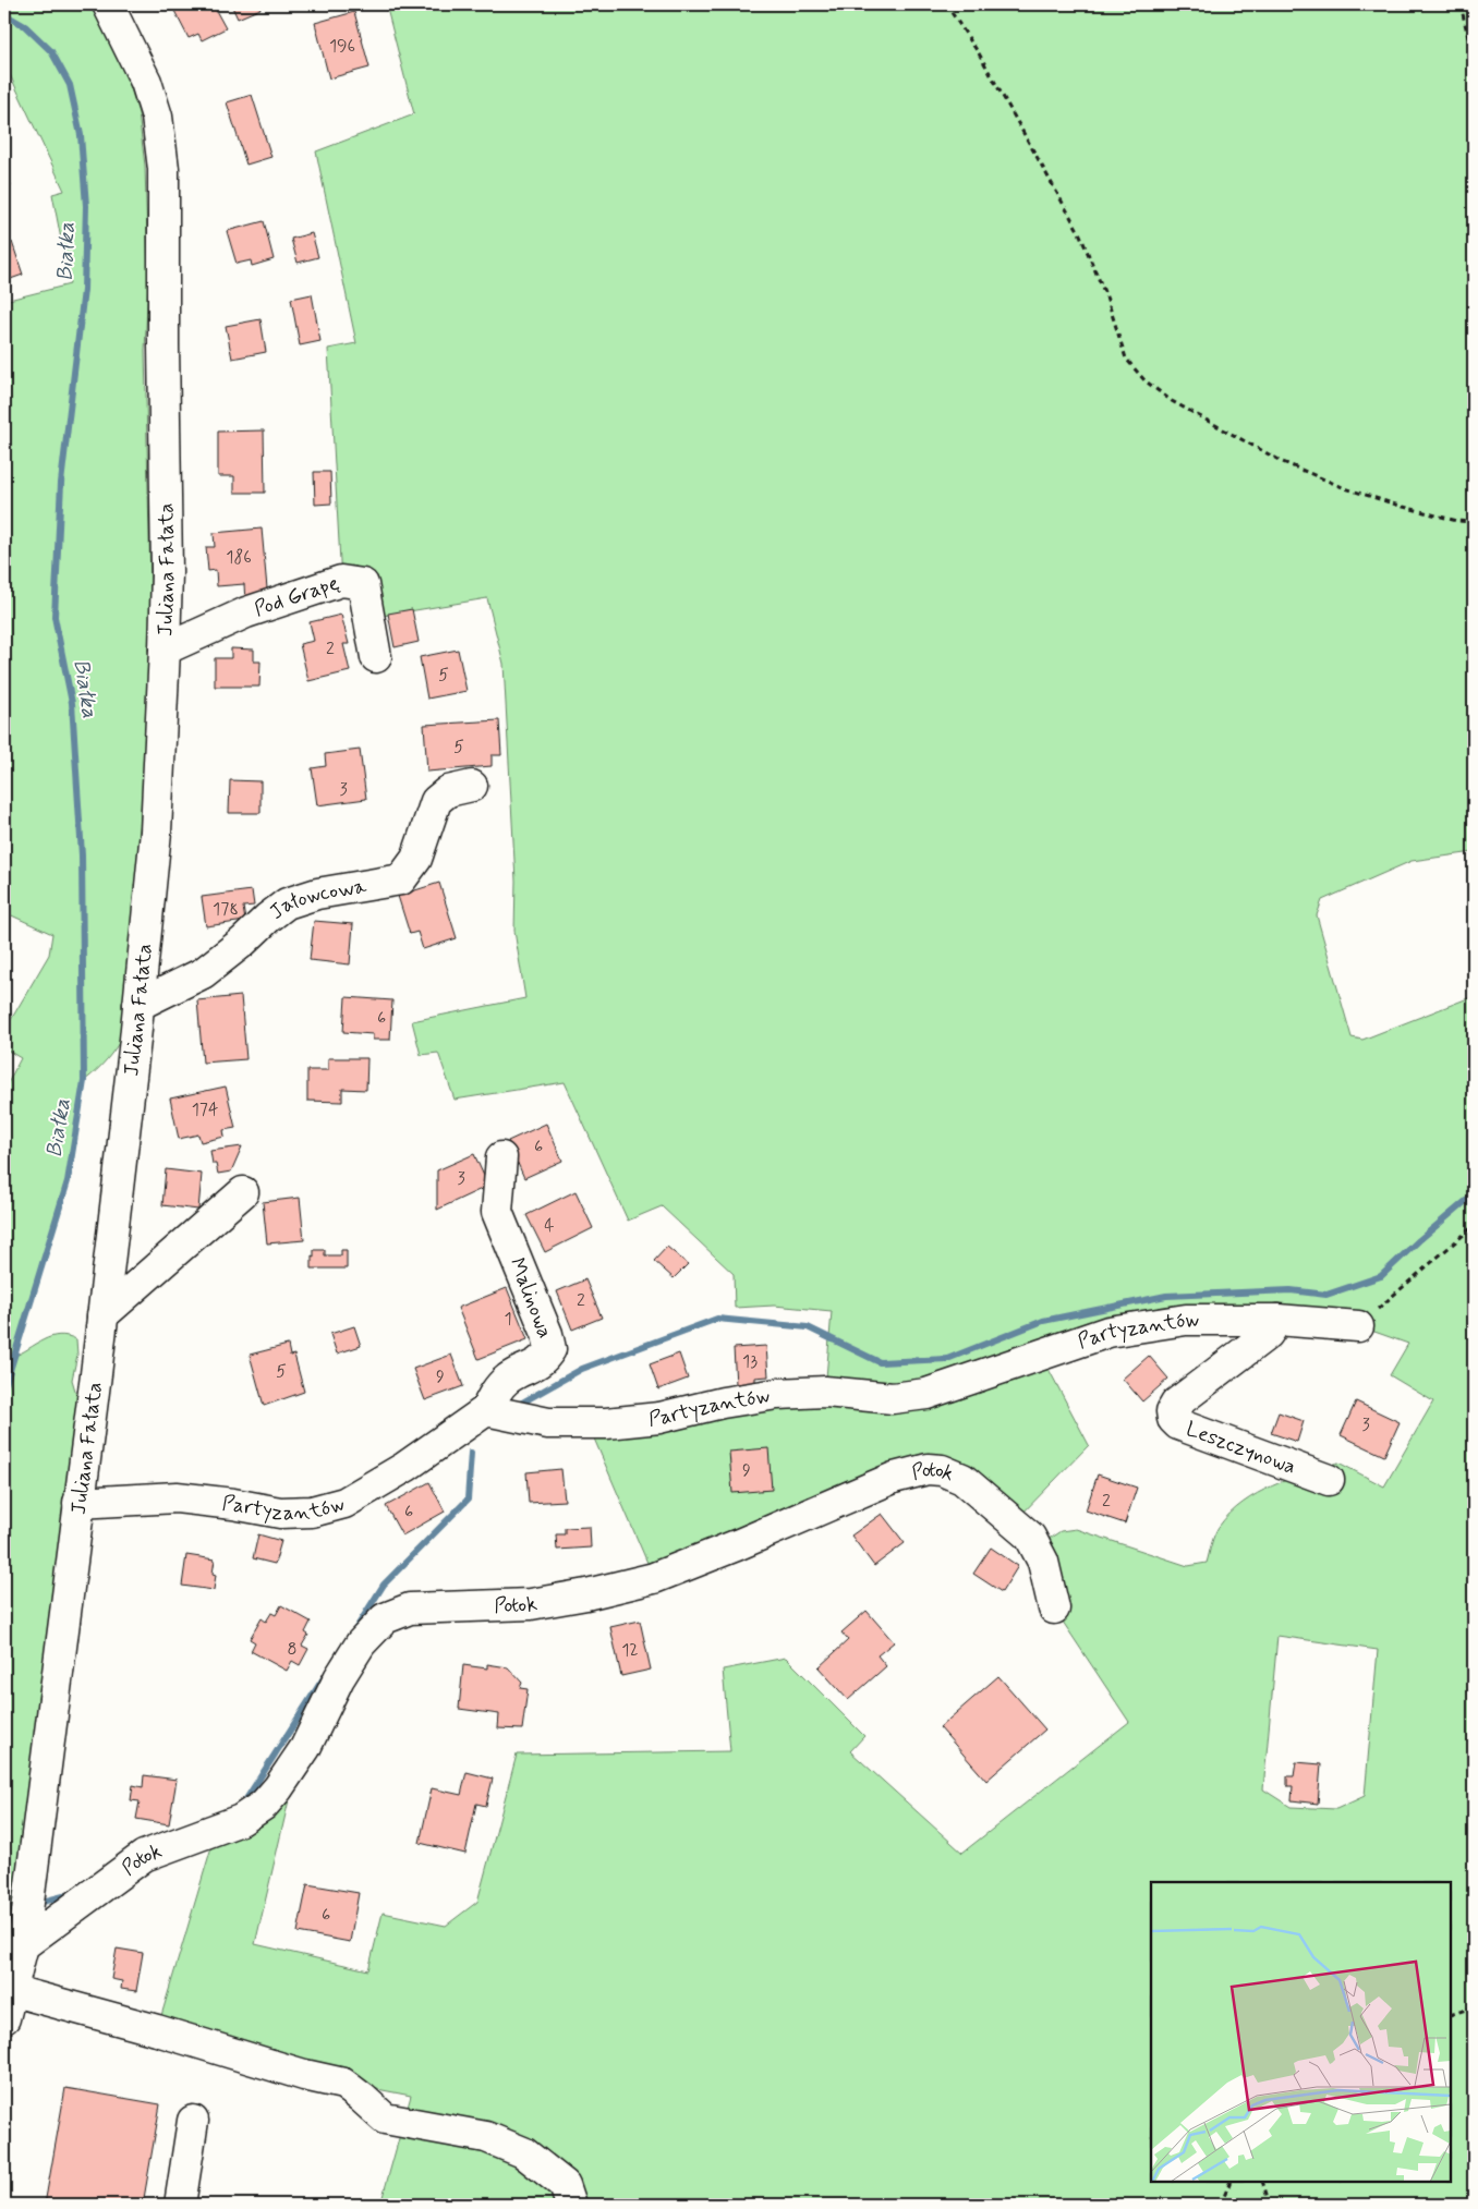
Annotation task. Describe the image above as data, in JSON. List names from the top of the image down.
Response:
{
  "streets": {
    "street": [
      "Juliana Fałata",
      "Pod Grapę",
      "Jałowcowa",
      "Malinowa",
      "Partyzantów",
      "Leszczynowa",
      "Potok"
    ]
  },
  "crossings": [
    ["Juliana Fałata", "Pod Grapę"],
    ["Juliana Fałata", "Jałowcowa"],
    ["Juliana Fałata", "Partyzantów"],
    ["Juliana Fałata", "Potok"],
    ["Malinowa", "Partyzantów"],
    ["Partyzantów", "Leszczynowa"]
  ],
  "water": ["Białka"],
  "house_numbers": [
    "196",
    "186",
    "2",
    "5",
    "5",
    "3",
    "178",
    "6",
    "174",
    "6",
    "3",
    "4",
    "2",
    "1",
    "13",
    "5",
    "9",
    "3",
    "9",
    "2",
    "6",
    "8",
    "12",
    "6"
  ]
}
